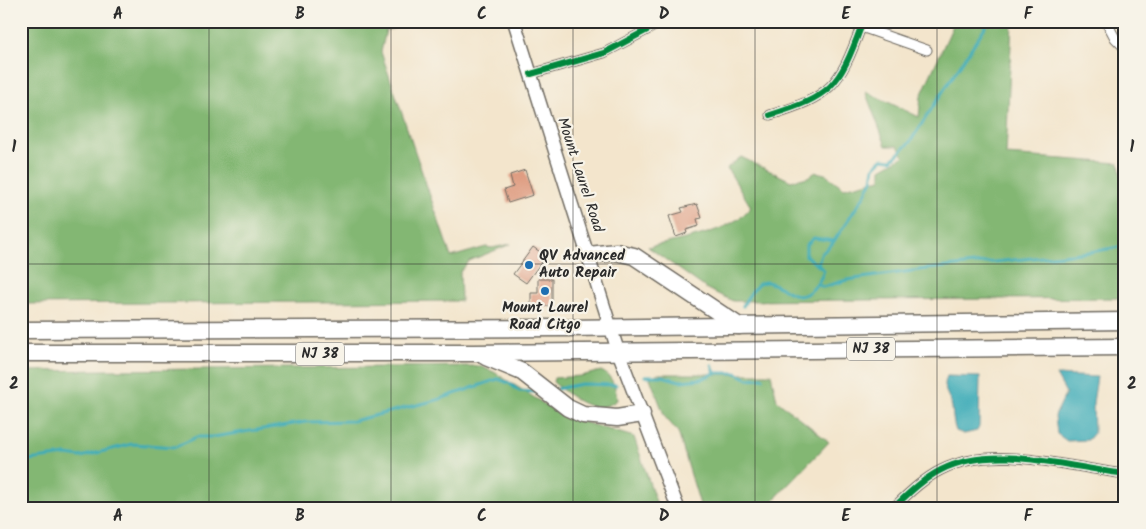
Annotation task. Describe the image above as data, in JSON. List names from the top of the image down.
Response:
{
  "streets": {
    "highway": ["NJ 38"],
    "main road": ["Mount Laurel Road"]
  },
  "crossings": [
    ["Mount Laurel Road", "NJ 38"]
  ],
  "places": ["QV Advanced Auto Repair", "Mount Laurel Road Citgo"],
  "grid": {
    "columns": [
      "A",
      "B",
      "C",
      "D",
      "E",
      "F"
    ],
    "rows": ["1", "2"]
  }
}
